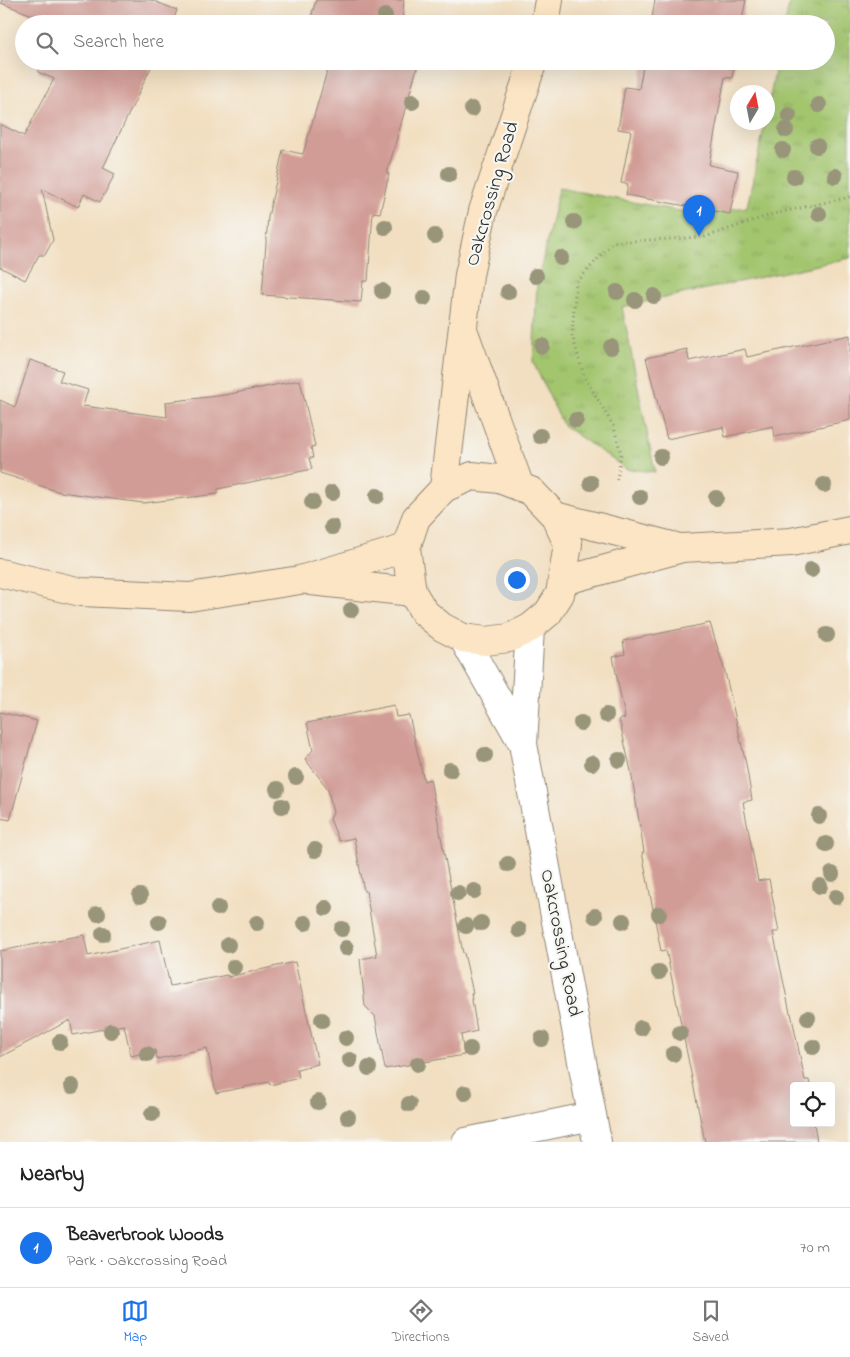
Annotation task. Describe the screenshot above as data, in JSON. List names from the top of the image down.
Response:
{
  "streets": {
    "street": ["Oakcrossing Road"]
  },
  "north": "top",
  "page": {
    "search": "Search here",
    "pins": "1",
    "heading": "Nearby",
    "list": [
      {
        "mark": "1",
        "name": "Beaverbrook Woods",
        "note": "Park · Oakcrossing Road",
        "value": "70 m"
      }
    ],
    "nav": ["Map", "Directions", "Saved"]
  }
}
